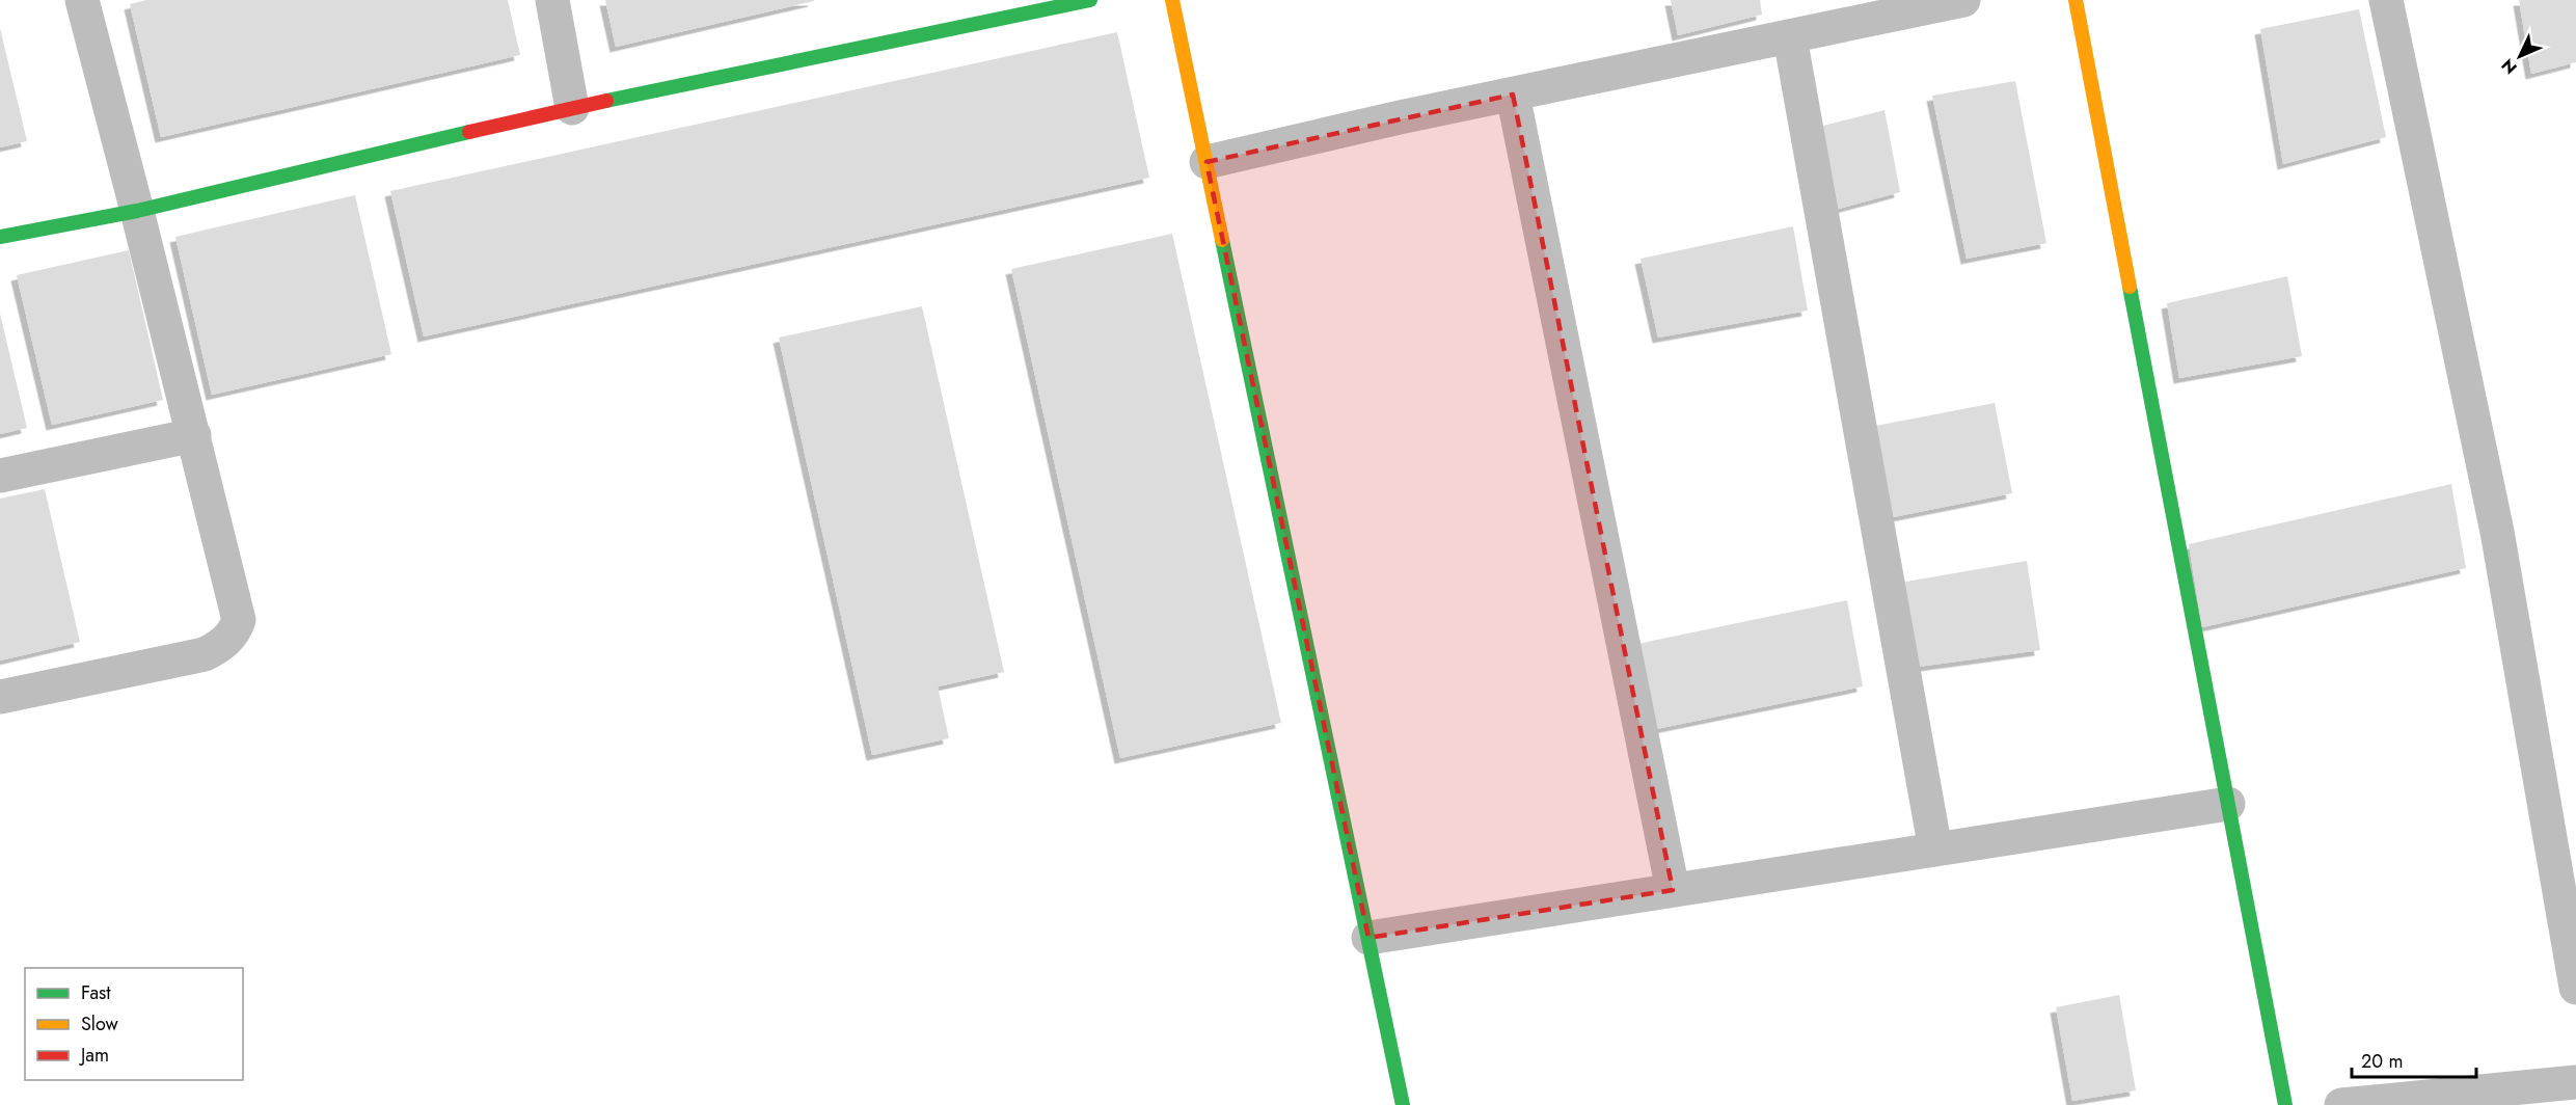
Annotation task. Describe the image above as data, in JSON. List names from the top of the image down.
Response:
{
  "legend": ["Fast", "Slow", "Jam"],
  "scale_bar": "20 m",
  "north": "bottom left"
}
